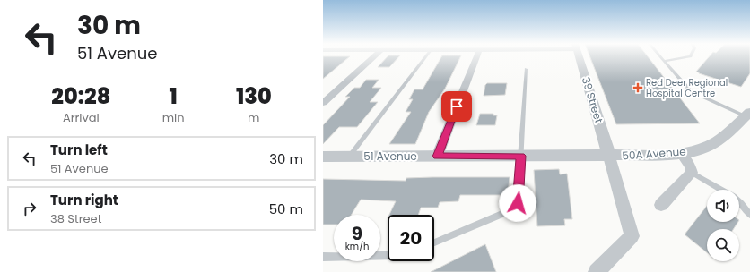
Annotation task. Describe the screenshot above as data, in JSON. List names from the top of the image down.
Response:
{
  "streets": {
    "street": ["39 Street", "50A Avenue", "51 Avenue"]
  },
  "crossings": [
    ["39 Street", "50A Avenue"],
    ["39 Street", "51 Avenue"],
    ["50A Avenue", "51 Avenue"]
  ],
  "places": {
    "health": ["Red Deer Regional Hospital Centre"]
  },
  "page": {
    "turn": ["30 m", "51 Avenue"],
    "eta": [
      "20:28",
      "Arrival",
      "1",
      "min",
      "130",
      "m"
    ],
    "list": [
      {
        "name": "Turn left",
        "note": "51 Avenue",
        "value": "30 m"
      },
      {
        "name": "Turn right",
        "note": "38 Street",
        "value": "50 m"
      }
    ],
    "speed": "9 km/h",
    "limit": "20"
  }
}
